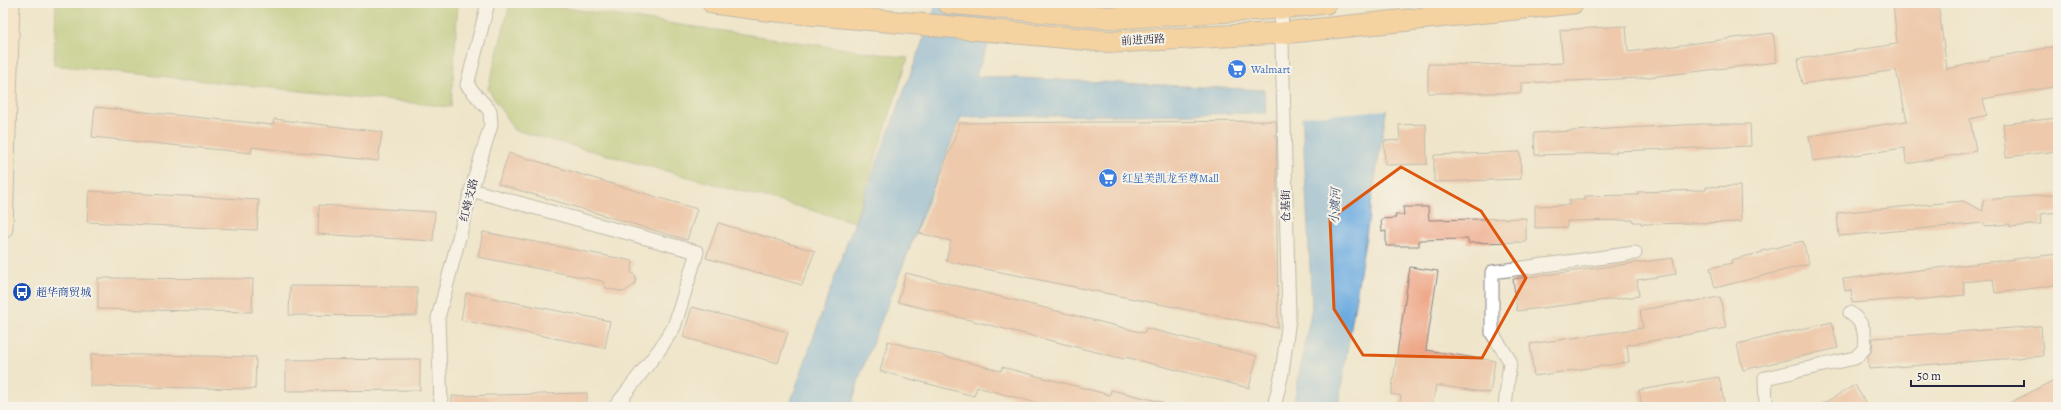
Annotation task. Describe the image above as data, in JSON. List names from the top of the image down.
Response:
{
  "streets": {
    "main road": ["前进西路"],
    "street": ["红峰支路", "仓基街"]
  },
  "crossings": [
    ["前进西路", "仓基街"]
  ],
  "water": ["小澞河"],
  "places": {
    "supermarket": ["Walmart", "红星美凯龙至尊Mall"],
    "bus stop": ["超华商贸城"]
  },
  "scale_bar": "50 m"
}
